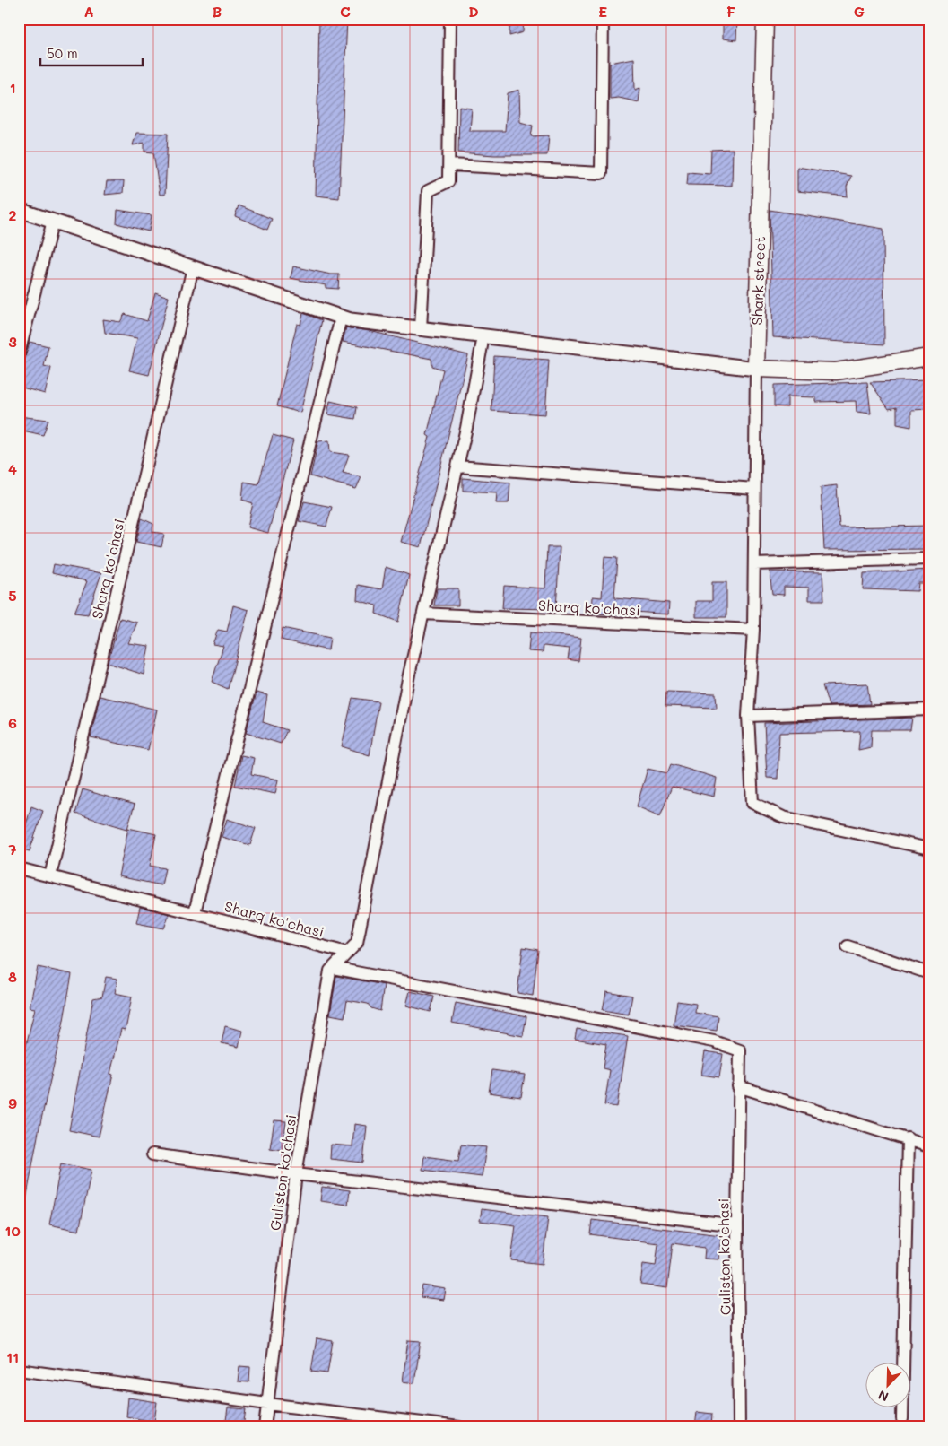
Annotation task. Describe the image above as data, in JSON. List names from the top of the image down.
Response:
{
  "streets": {
    "main road": ["Shark street"],
    "street": ["Sharq ko'chasi", "Guliston ko'chasi"]
  },
  "crossings": [
    ["Sharq ko'chasi", "Guliston ko'chasi"]
  ],
  "scale_bar": "50 m",
  "north": "bottom left",
  "grid": {
    "columns": [
      "A",
      "B",
      "C",
      "D",
      "E",
      "F",
      "G"
    ],
    "rows": [
      "1",
      "2",
      "3",
      "4",
      "5",
      "6",
      "7",
      "8",
      "9",
      "10",
      "11"
    ]
  }
}
